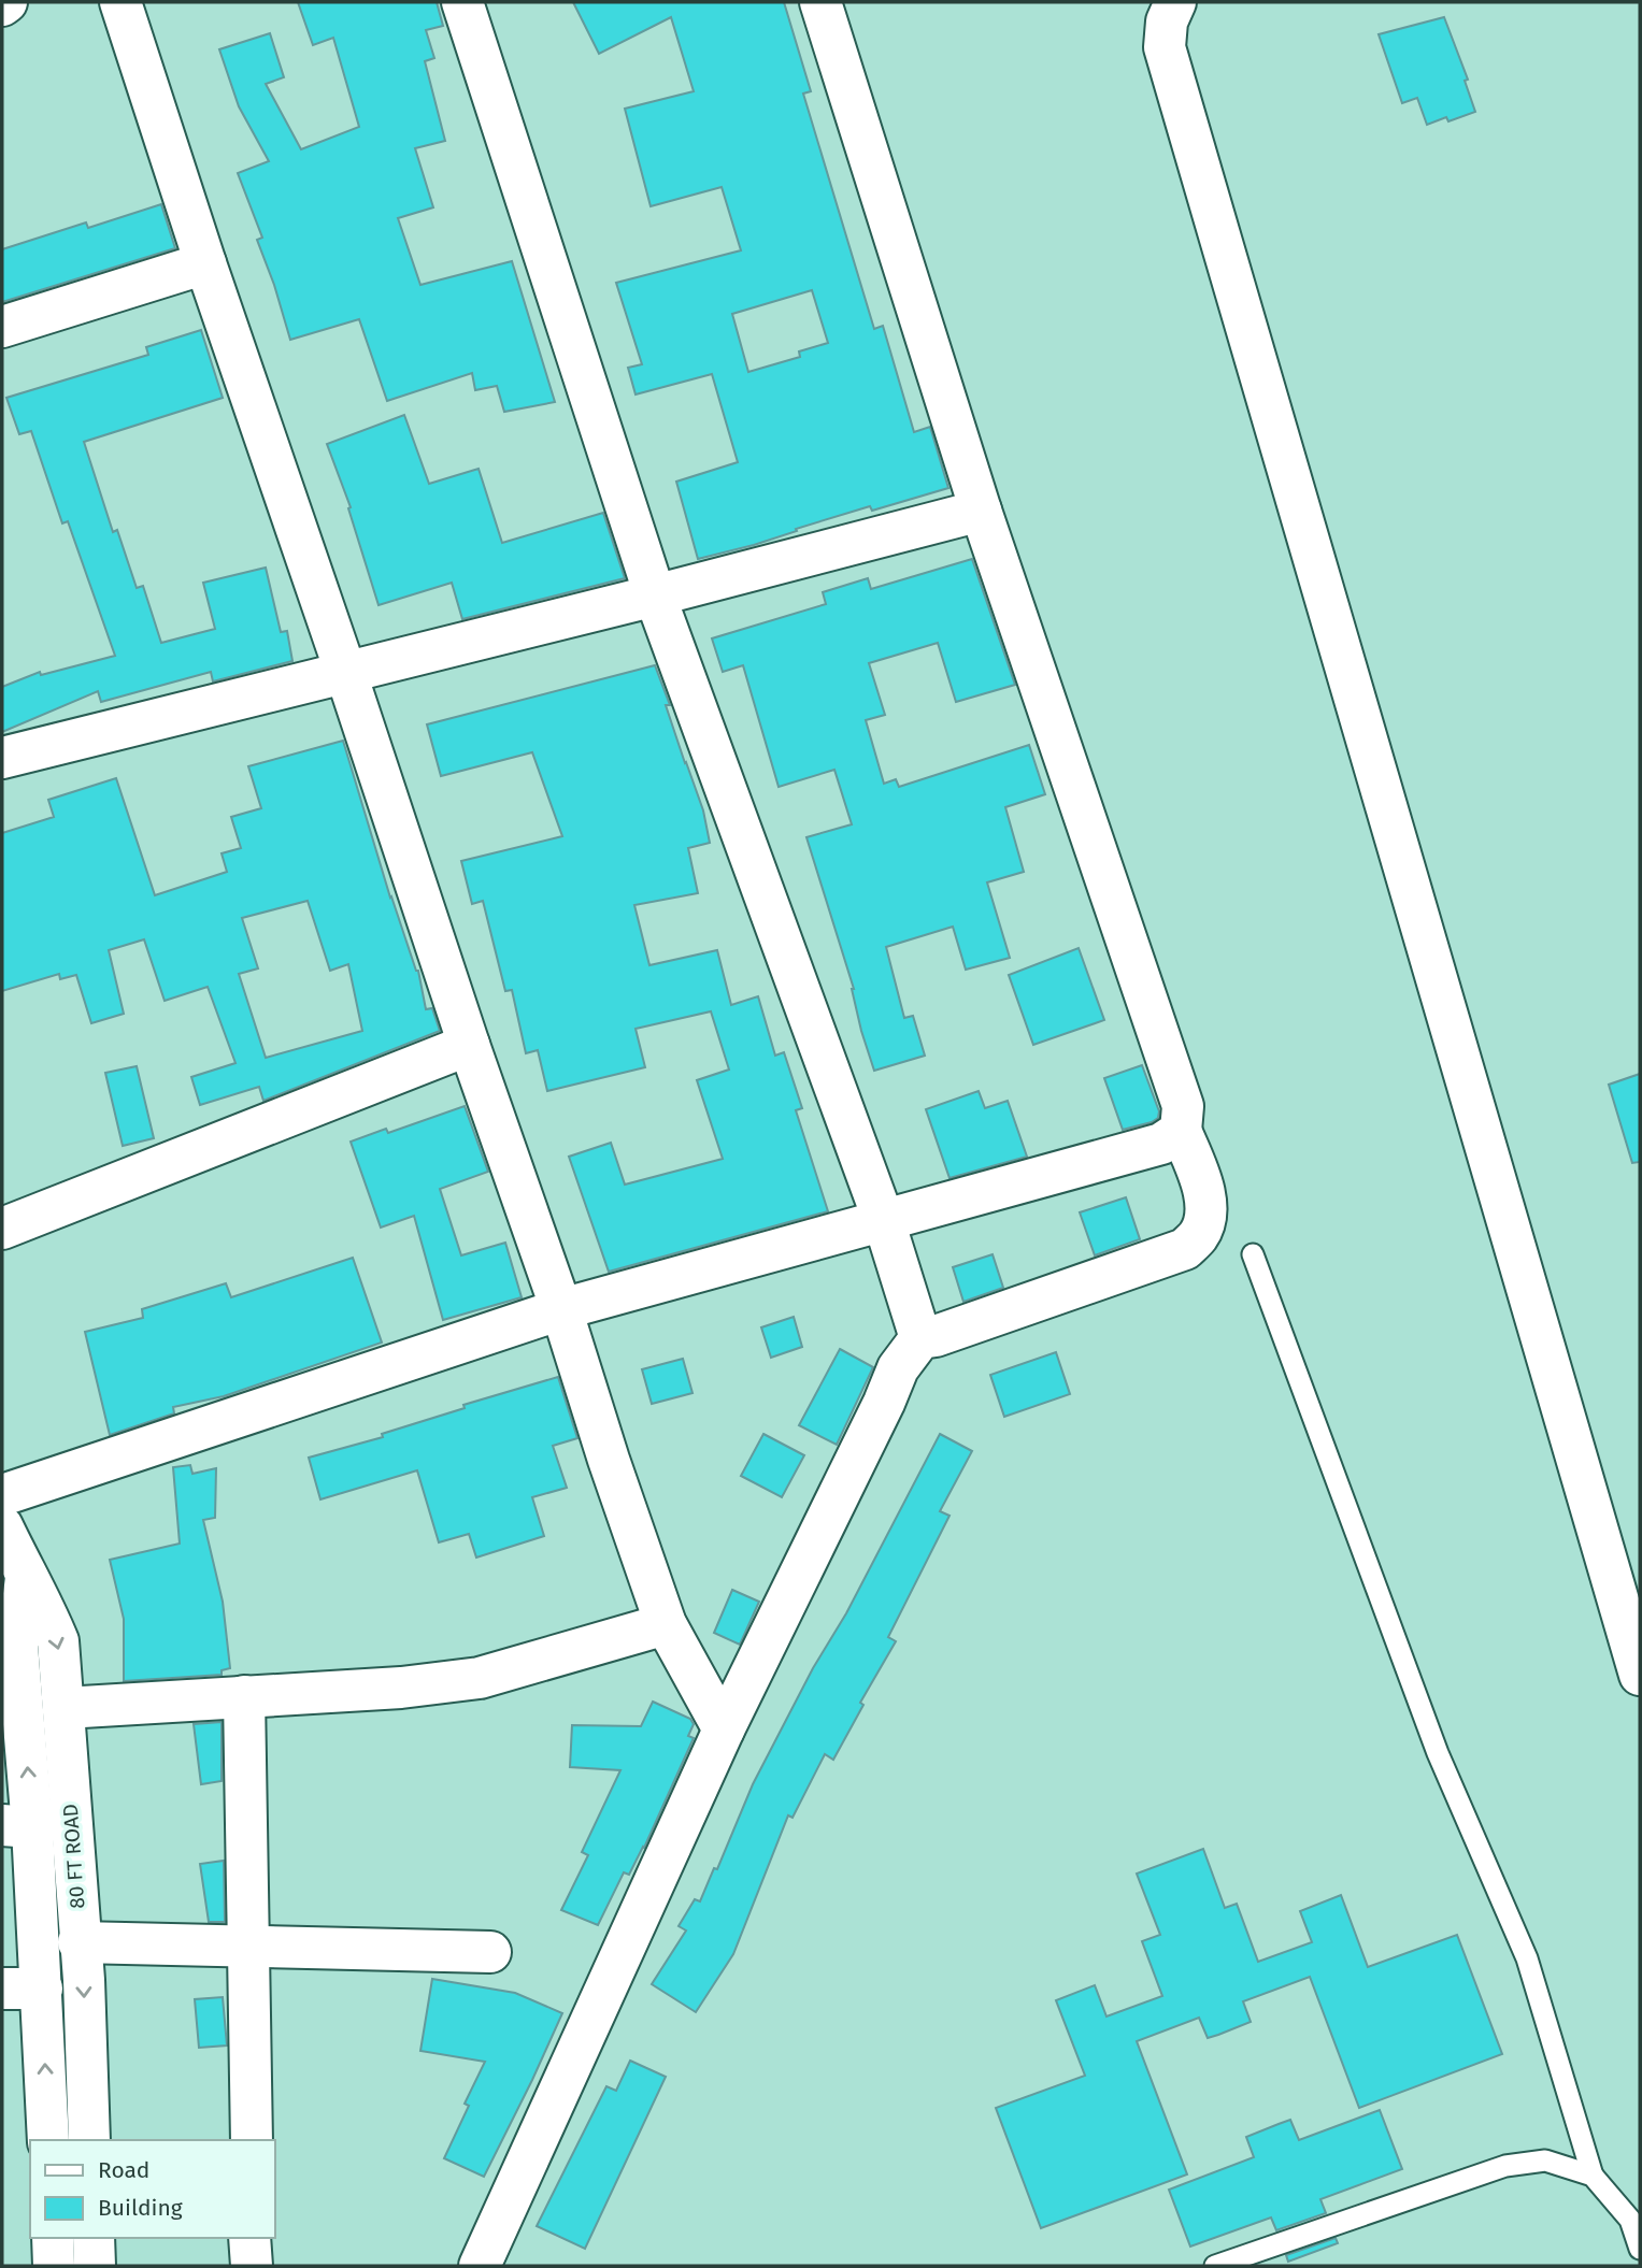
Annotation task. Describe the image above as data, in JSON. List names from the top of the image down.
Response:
{
  "streets": {
    "street": ["80 FT ROAD"]
  },
  "legend": ["Road", "Building"]
}
